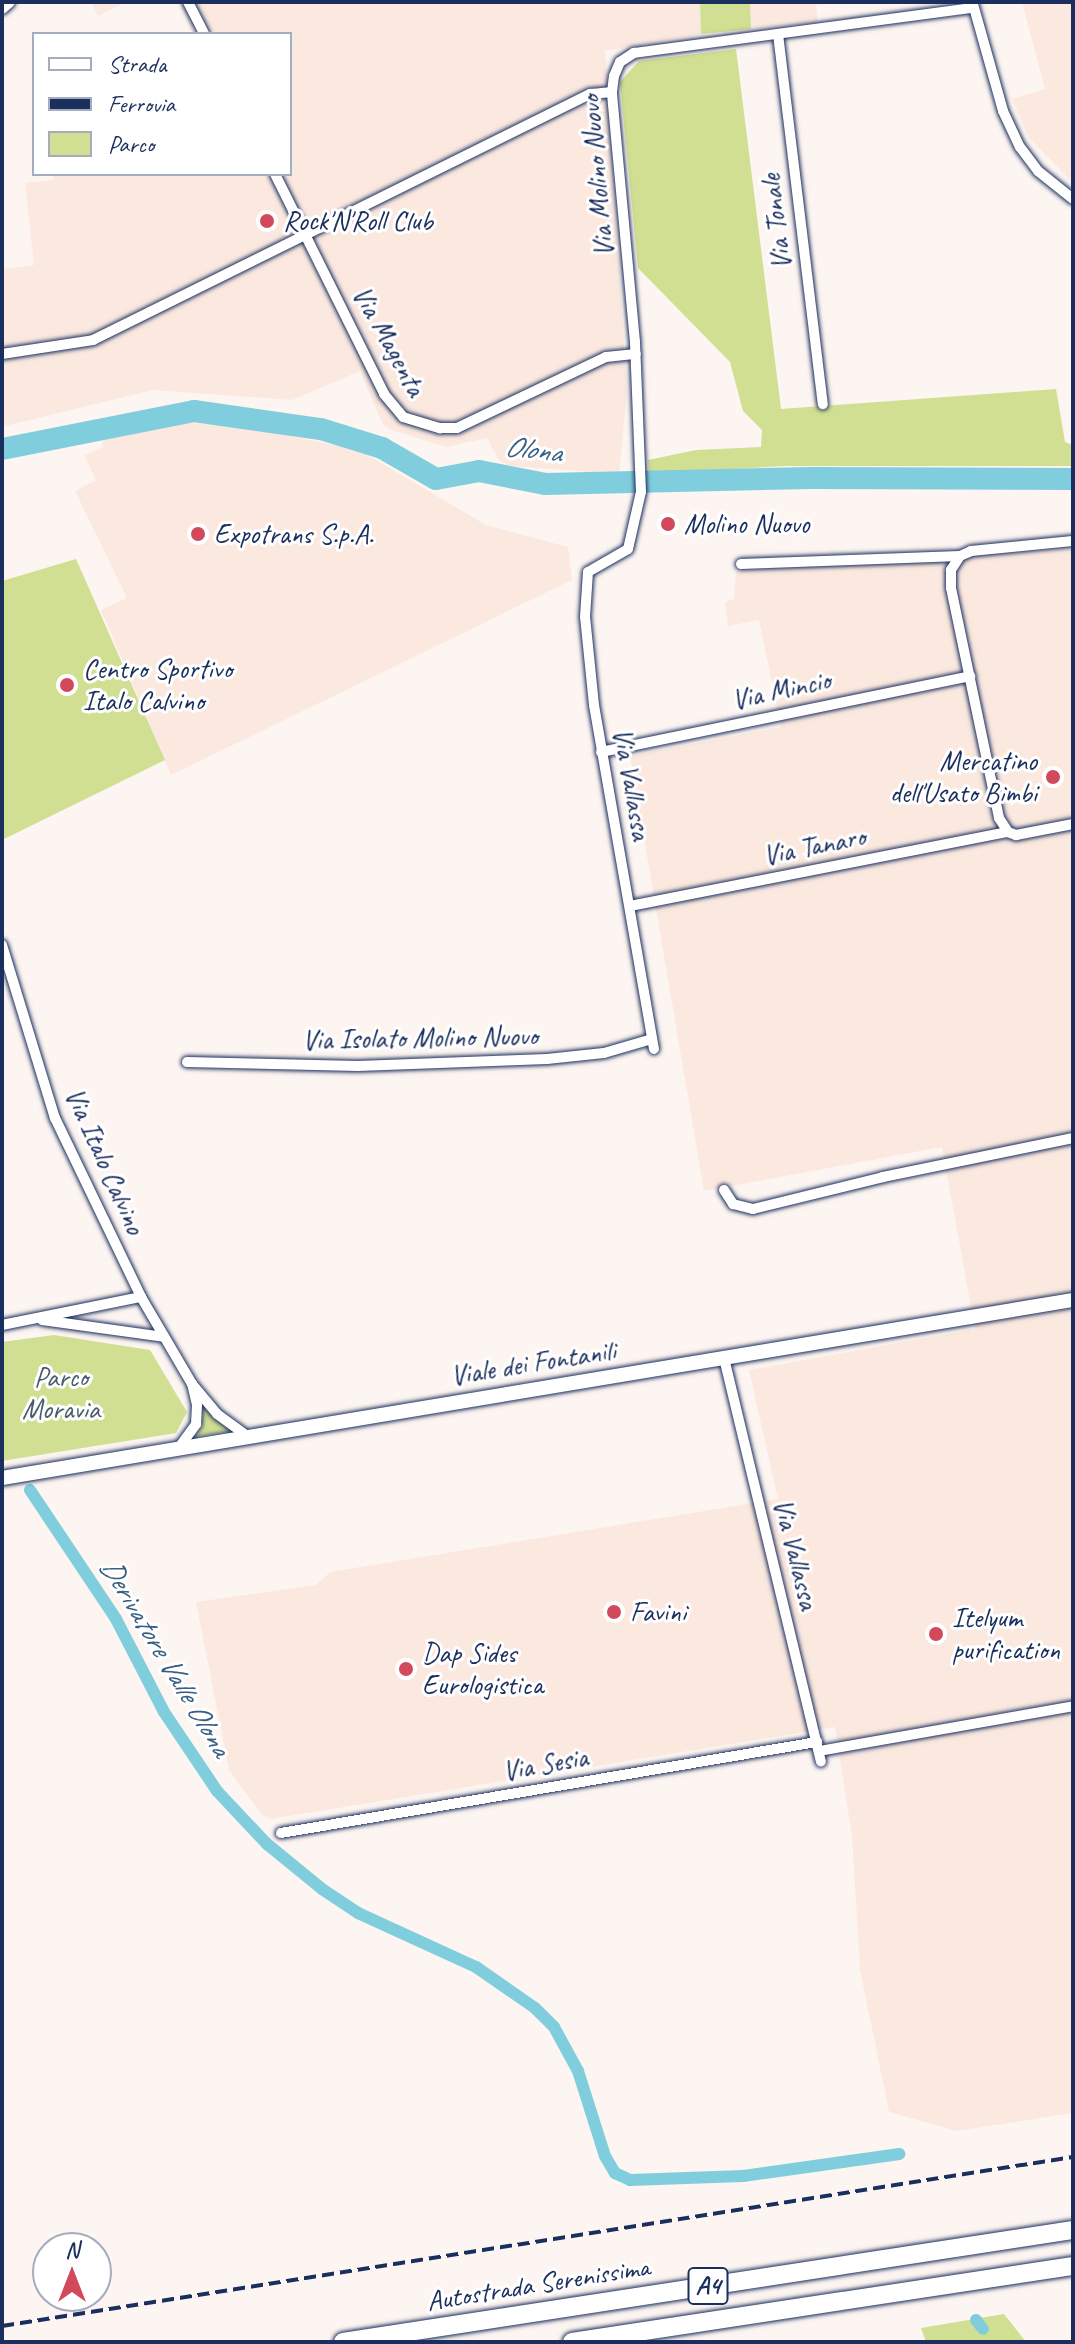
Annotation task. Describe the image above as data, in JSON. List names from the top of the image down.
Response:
{
  "streets": {
    "highway": ["Autostrada Serenissima", "A4"],
    "main road": ["Viale dei Fontanili"],
    "street": [
      "Via Molino Nuovo",
      "Via Tonale",
      "Via Magenta",
      "Via Mincio",
      "Via Vallassa",
      "Via Tanaro",
      "Via Isolato Molino Nuovo",
      "Via Italo Calvino",
      "Via Sesia"
    ]
  },
  "crossings": [
    ["Via Molino Nuovo", "Via Tonale"],
    ["Via Molino Nuovo", "Via Magenta"],
    ["Via Molino Nuovo", "Via Vallassa"],
    ["Via Mincio", "Via Vallassa"],
    ["Via Vallassa", "Via Tanaro"],
    ["Via Vallassa", "Via Isolato Molino Nuovo"],
    ["Via Vallassa", "Viale dei Fontanili"],
    ["Via Vallassa", "Via Sesia"],
    ["Via Italo Calvino", "Viale dei Fontanili"]
  ],
  "water": ["Olona", "Derivatore Valle Olona"],
  "parks": ["Parco Moravia"],
  "places": [
    "Rock'N'Roll Club",
    "Molino Nuovo",
    "Expotrans S.p.A.",
    "Centro Sportivo Italo Calvino",
    "Mercatino dell'Usato Bimbi",
    "Favini",
    "Itelyum purification",
    "Dap Sides Eurologistica"
  ],
  "legend": ["Strada", "Ferrovia", "Parco"],
  "north": "top"
}
